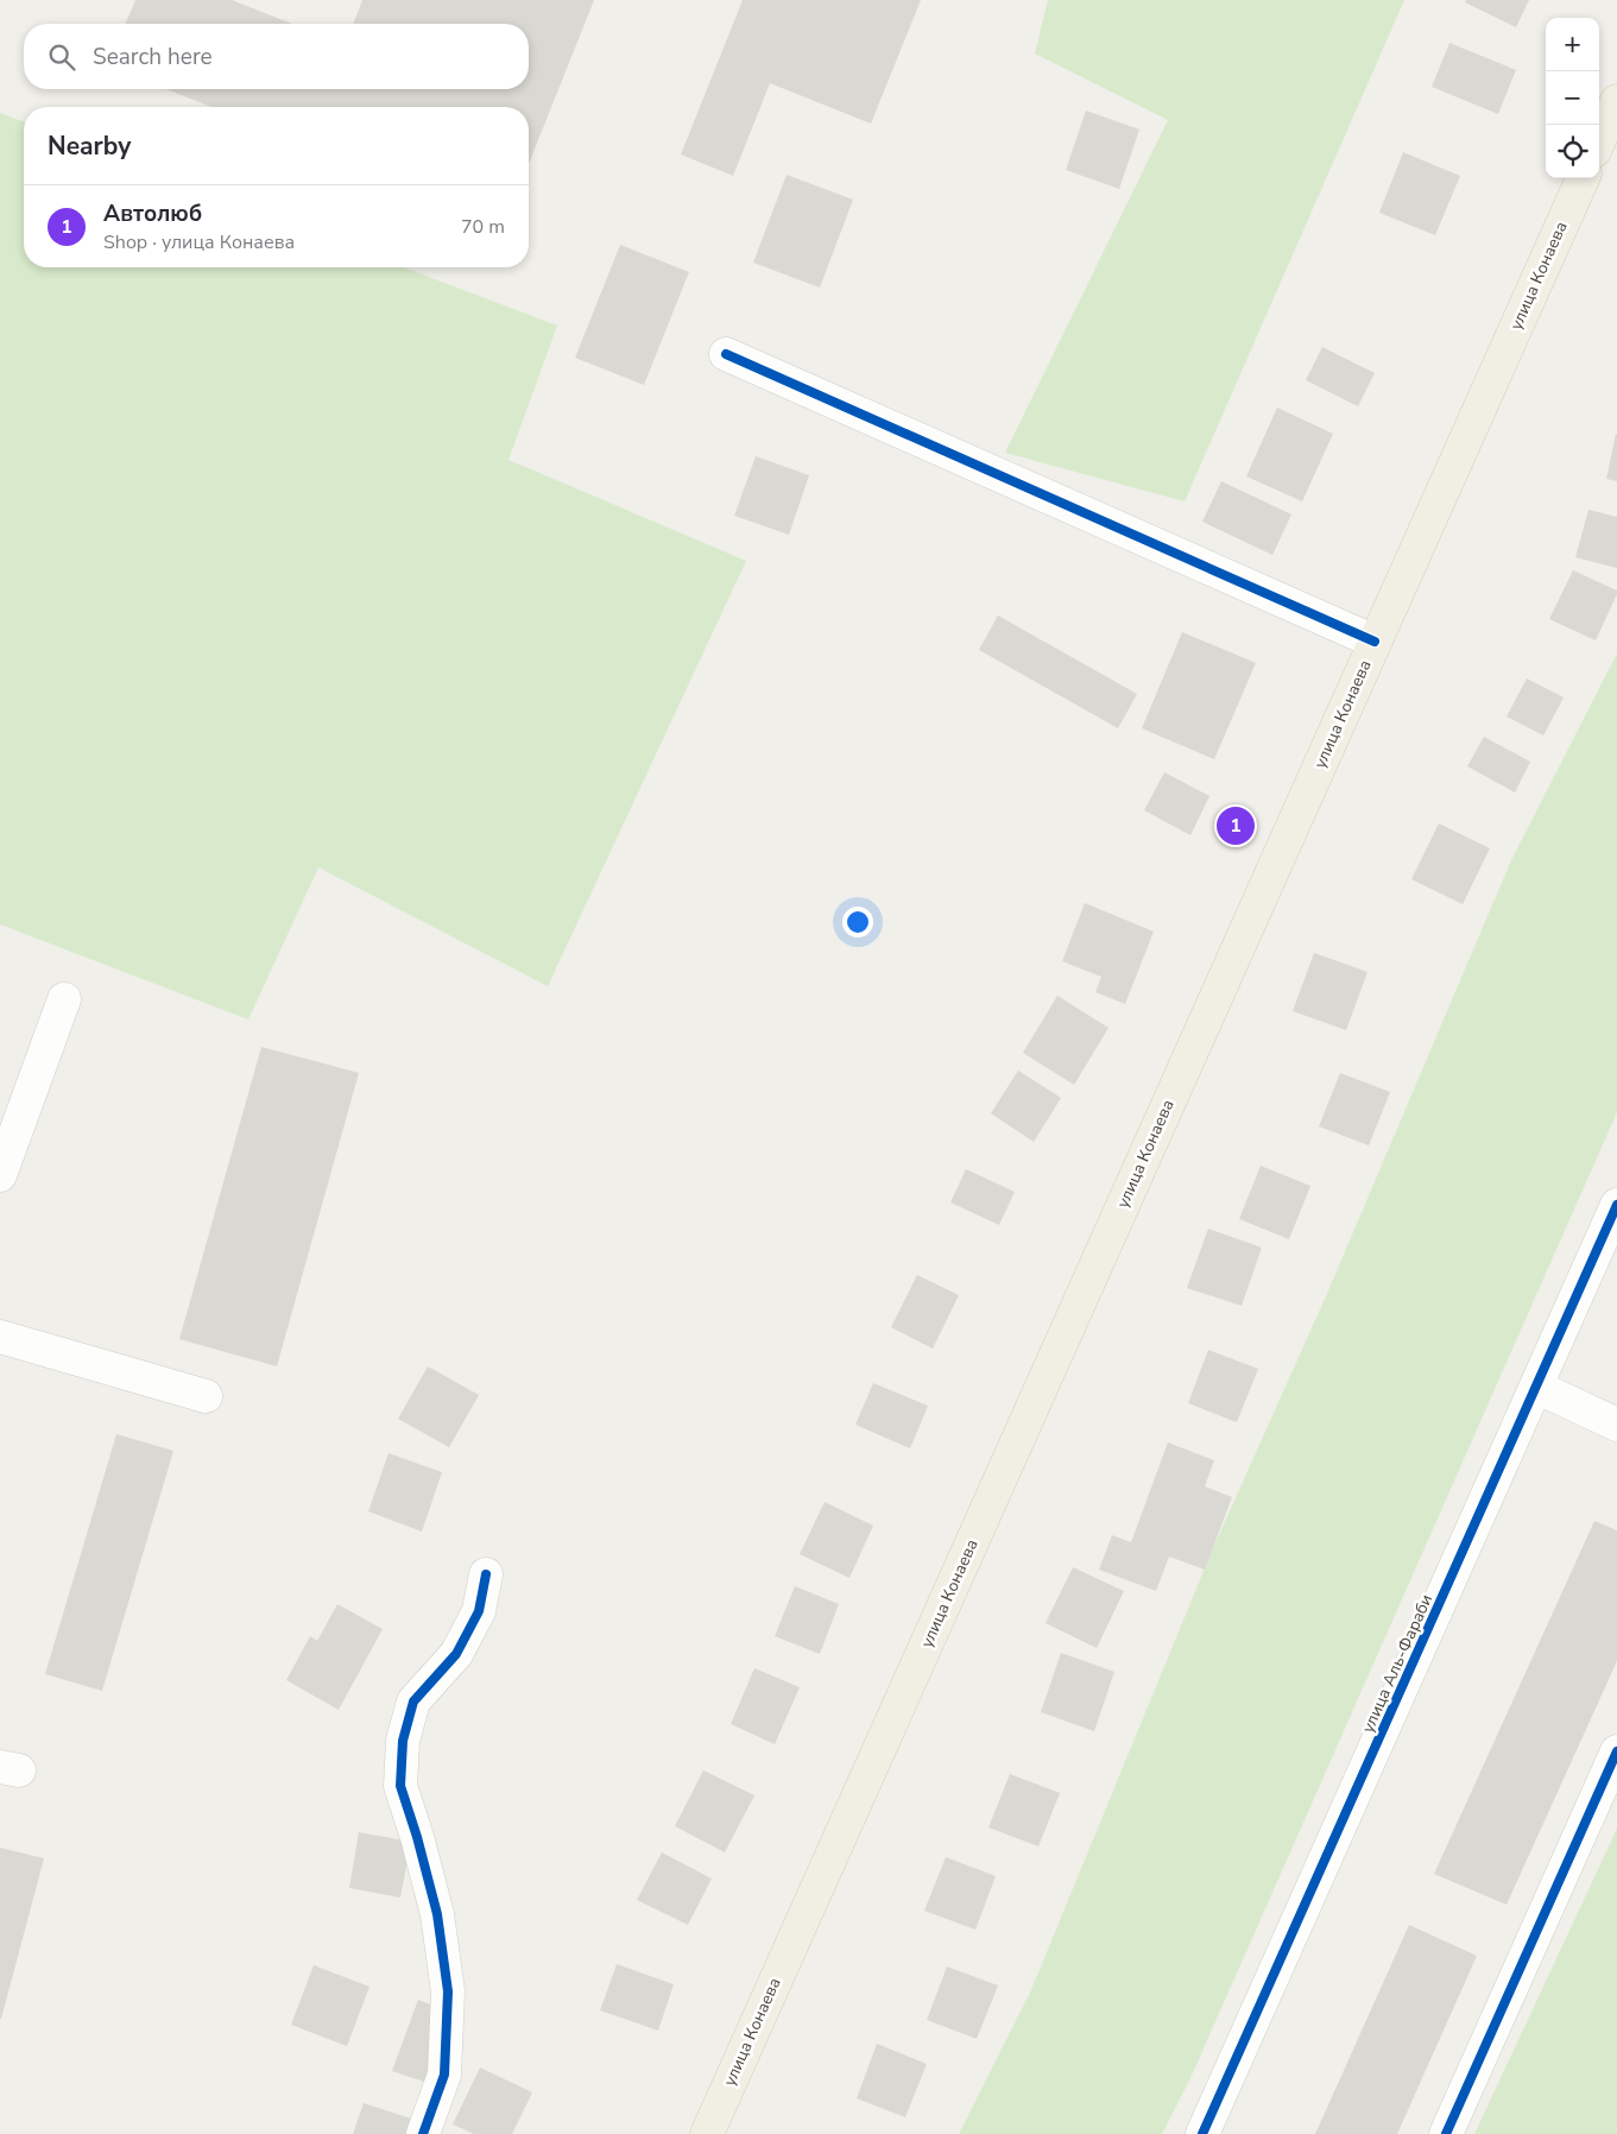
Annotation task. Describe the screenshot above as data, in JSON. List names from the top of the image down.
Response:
{
  "streets": {
    "main road": ["улица Конаева"],
    "street": ["улица Аль-Фараби"]
  },
  "page": {
    "map_buttons": ["+", "−"],
    "search": "Search here",
    "heading": "Nearby",
    "list": [
      {
        "mark": "1",
        "name": "Автолюб",
        "note": "Shop · улица Конаева",
        "value": "70 m"
      }
    ],
    "pins": "1"
  }
}
